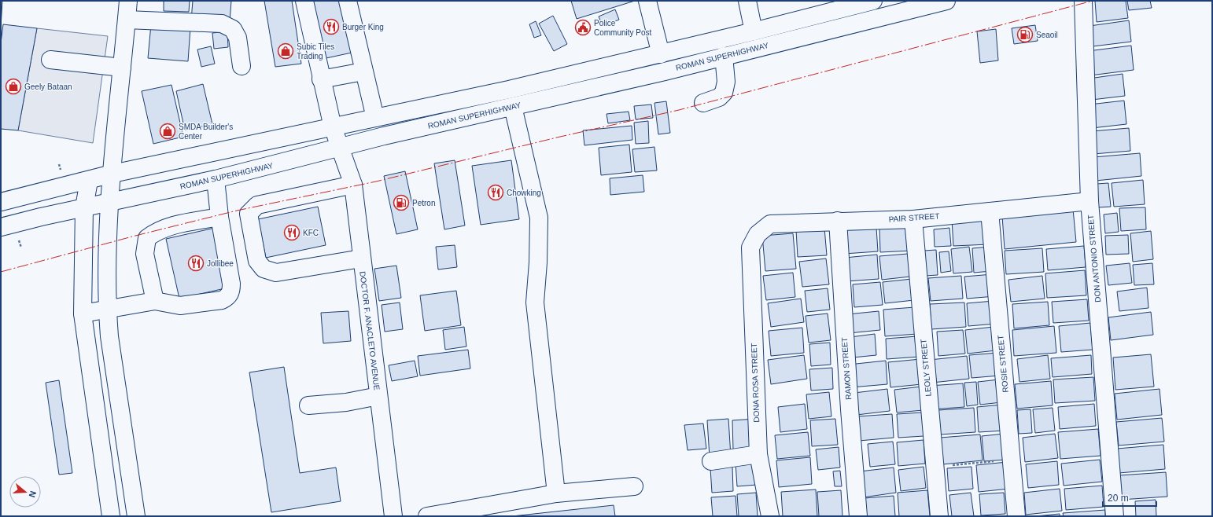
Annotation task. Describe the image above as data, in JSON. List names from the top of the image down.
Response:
{
  "streets": {
    "street": [
      "ROMAN SUPERHIGHWAY",
      "PAIR STREET",
      "DON ANTONIO STREET",
      "DOCTOR F. ANACLETO AVENUE",
      "ROSIE STREET",
      "LEOLY STREET",
      "RAMON STREET",
      "DONA ROSA STREET"
    ]
  },
  "crossings": [
    ["ROMAN SUPERHIGHWAY", "DOCTOR F. ANACLETO AVENUE"],
    ["PAIR STREET", "DON ANTONIO STREET"],
    ["PAIR STREET", "ROSIE STREET"],
    ["PAIR STREET", "LEOLY STREET"],
    ["PAIR STREET", "RAMON STREET"],
    ["PAIR STREET", "DONA ROSA STREET"]
  ],
  "places": {
    "restaurant": [
      "Burger King",
      "Chowking",
      "KFC",
      "Jollibee"
    ],
    "public building": ["Police Community Post"],
    "fuel station": ["Seaoil", "Petron"],
    "shop": ["Subic Tiles Trading", "Geely Bataan", "SMDA Builder's Center"]
  },
  "scale_bar": "20 m",
  "north": "right"
}
